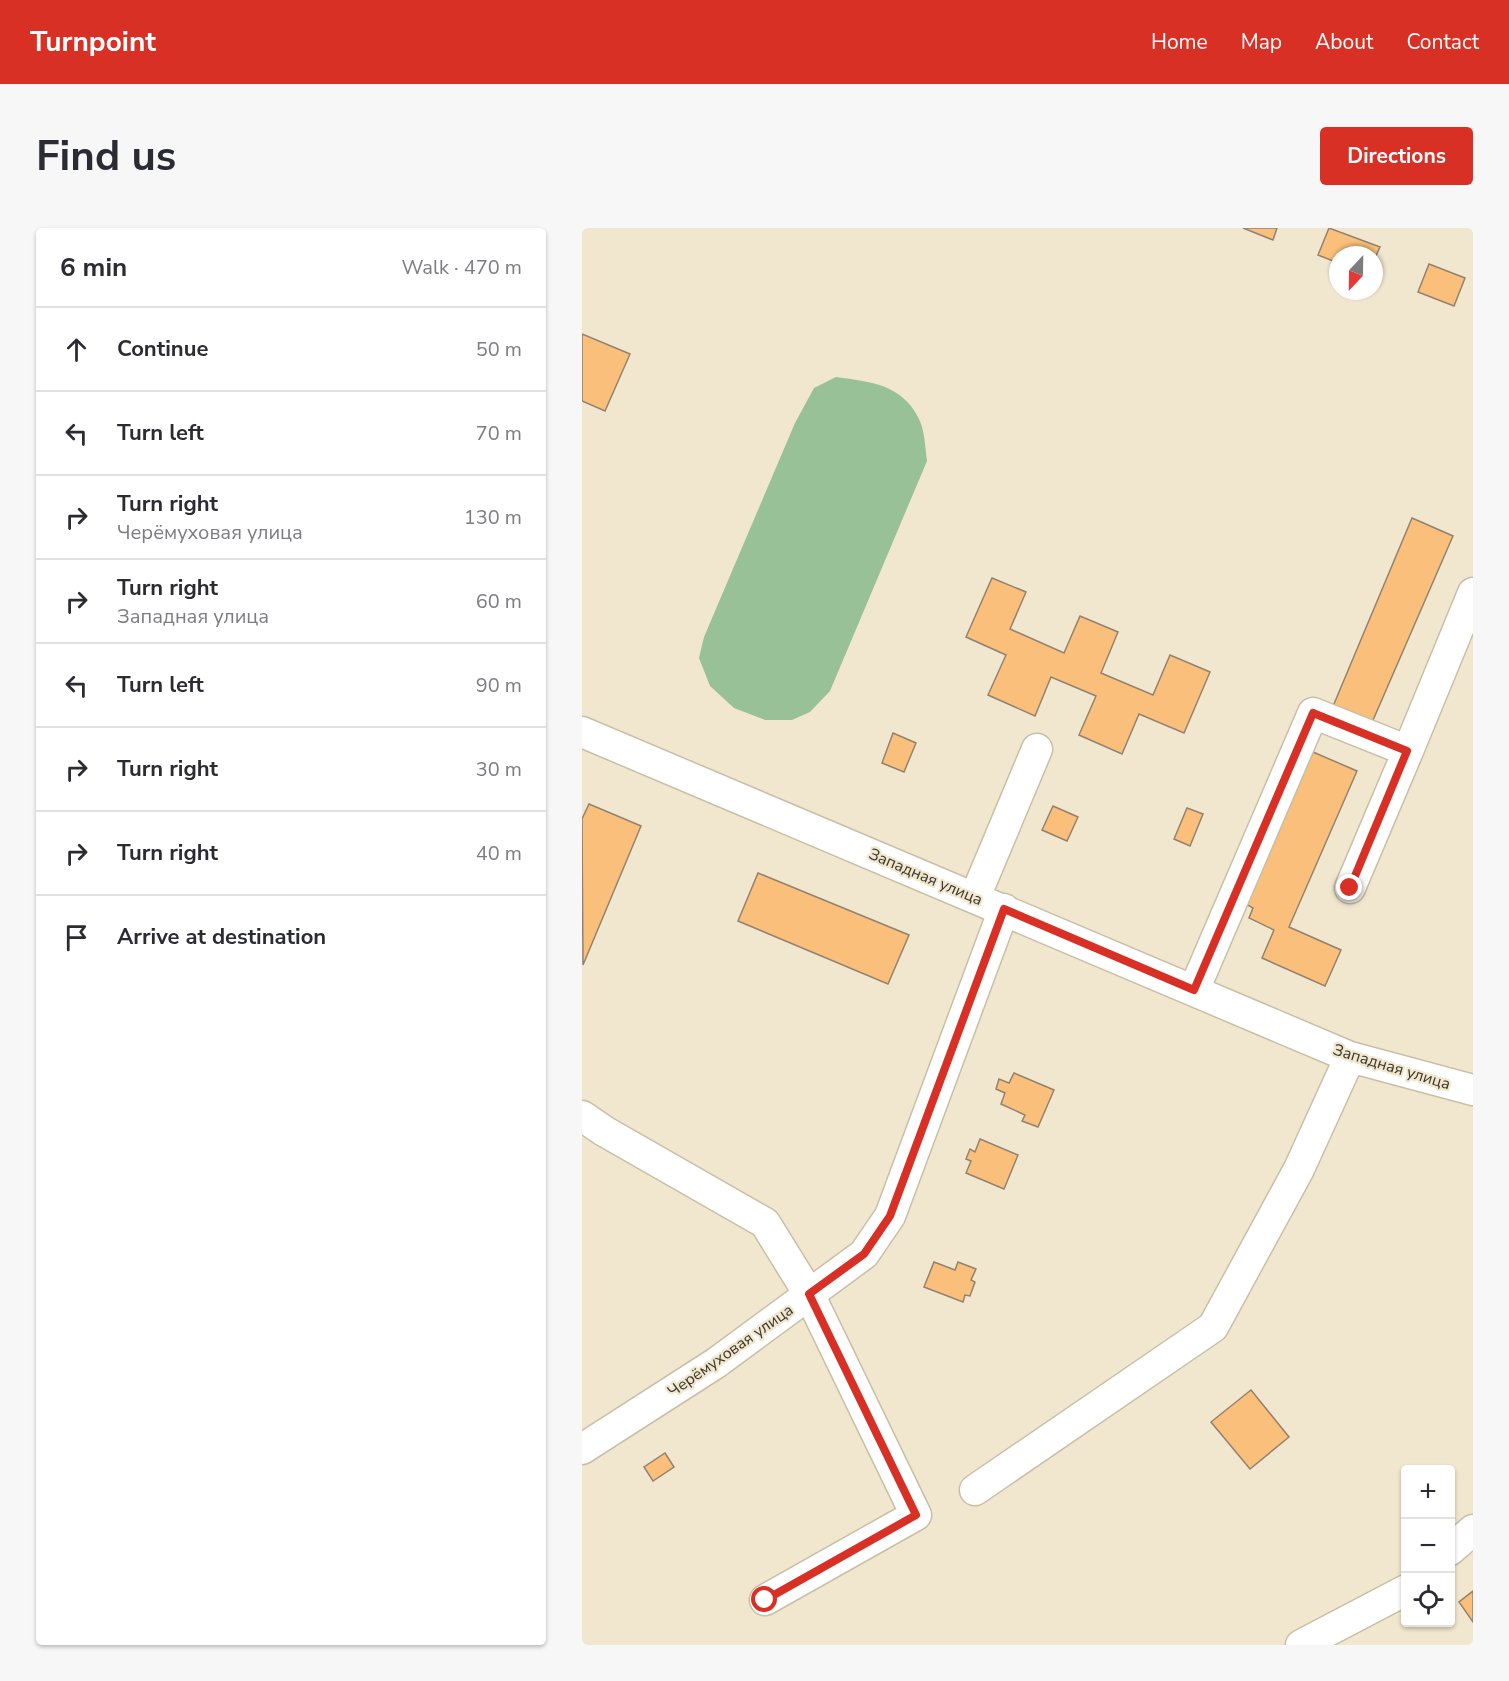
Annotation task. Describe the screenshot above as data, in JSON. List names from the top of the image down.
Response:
{
  "streets": {
    "street": ["Западная улица", "Черёмуховая улица"]
  },
  "crossings": [
    ["Западная улица", "Черёмуховая улица"]
  ],
  "north": "bottom",
  "page": {
    "header": "Turnpoint",
    "nav": [
      "Home",
      "Map",
      "About",
      "Contact"
    ],
    "buttons": "Directions",
    "title": "Find us",
    "heading": ["6 min", "Walk · 470 m"],
    "list": [
      ["Continue", "50 m"],
      ["Turn left", "70 m"],
      ["Turn right", "Черёмуховая улица", "130 m"],
      ["Turn right", "Западная улица", "60 m"],
      ["Turn left", "90 m"],
      ["Turn right", "30 m"],
      ["Turn right", "40 m"],
      "Arrive at destination"
    ],
    "map_buttons": ["+", "−"]
  }
}
